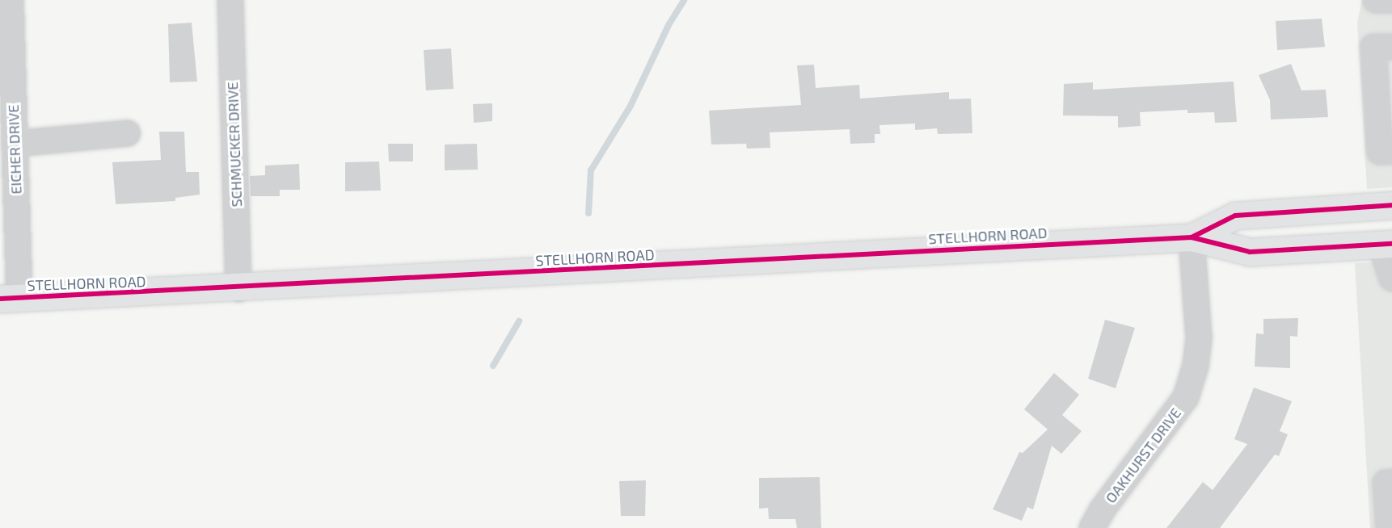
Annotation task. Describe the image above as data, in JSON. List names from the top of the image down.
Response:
{
  "streets": {
    "main road": ["STELLHORN ROAD"],
    "street": ["SCHMUCKER DRIVE", "EICHER DRIVE", "OAKHURST DRIVE"]
  },
  "crossings": [
    ["SCHMUCKER DRIVE", "STELLHORN ROAD"],
    ["EICHER DRIVE", "STELLHORN ROAD"],
    ["STELLHORN ROAD", "OAKHURST DRIVE"]
  ]
}
